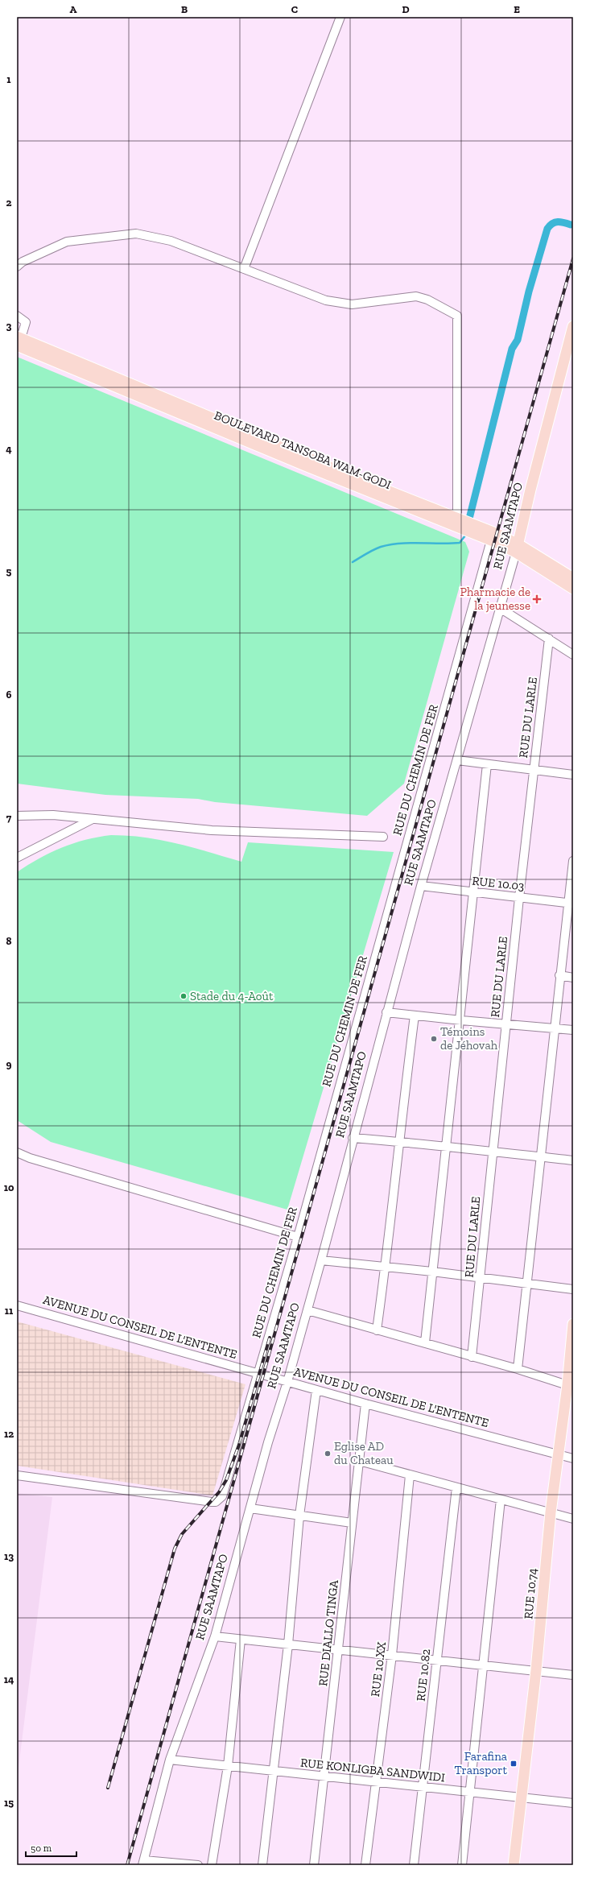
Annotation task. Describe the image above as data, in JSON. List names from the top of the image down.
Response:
{
  "streets": {
    "main road": ["BOULEVARD TANSOBA WAM-GODI", "RUE SAAMTAPO", "RUE 10.74"],
    "street": [
      "RUE DU LARLE",
      "RUE DU CHEMIN DE FER",
      "RUE 10.03",
      "AVENUE DU CONSEIL DE L'ENTENTE",
      "RUE DIALLO TINGA",
      "RUE 10.XX",
      "RUE 10.82",
      "RUE KONLIGBA SANDWIDI"
    ]
  },
  "crossings": [
    ["BOULEVARD TANSOBA WAM-GODI", "RUE SAAMTAPO"],
    ["BOULEVARD TANSOBA WAM-GODI", "RUE DU CHEMIN DE FER"],
    ["RUE SAAMTAPO", "RUE 10.03"],
    ["RUE SAAMTAPO", "AVENUE DU CONSEIL DE L'ENTENTE"],
    ["RUE SAAMTAPO", "RUE KONLIGBA SANDWIDI"],
    ["RUE DU LARLE", "RUE 10.03"],
    ["RUE DU CHEMIN DE FER", "AVENUE DU CONSEIL DE L'ENTENTE"],
    ["AVENUE DU CONSEIL DE L'ENTENTE", "RUE 10.74"],
    ["AVENUE DU CONSEIL DE L'ENTENTE", "RUE DIALLO TINGA"],
    ["RUE 10.74", "RUE KONLIGBA SANDWIDI"],
    ["RUE DIALLO TINGA", "RUE KONLIGBA SANDWIDI"],
    ["RUE 10.XX", "RUE KONLIGBA SANDWIDI"],
    ["RUE 10.82", "RUE KONLIGBA SANDWIDI"]
  ],
  "places": {
    "health": ["Pharmacie de la jeunesse"],
    "other": ["Stade du 4-Août", "Témoins de Jéhovah", "Eglise AD du Chateau"],
    "transit": ["Farafina Transport"]
  },
  "scale_bar": "50 m",
  "grid": {
    "columns": [
      "A",
      "B",
      "C",
      "D",
      "E"
    ],
    "rows": [
      "1",
      "2",
      "3",
      "4",
      "5",
      "6",
      "7",
      "8",
      "9",
      "10",
      "11",
      "12",
      "13",
      "14",
      "15"
    ]
  }
}
